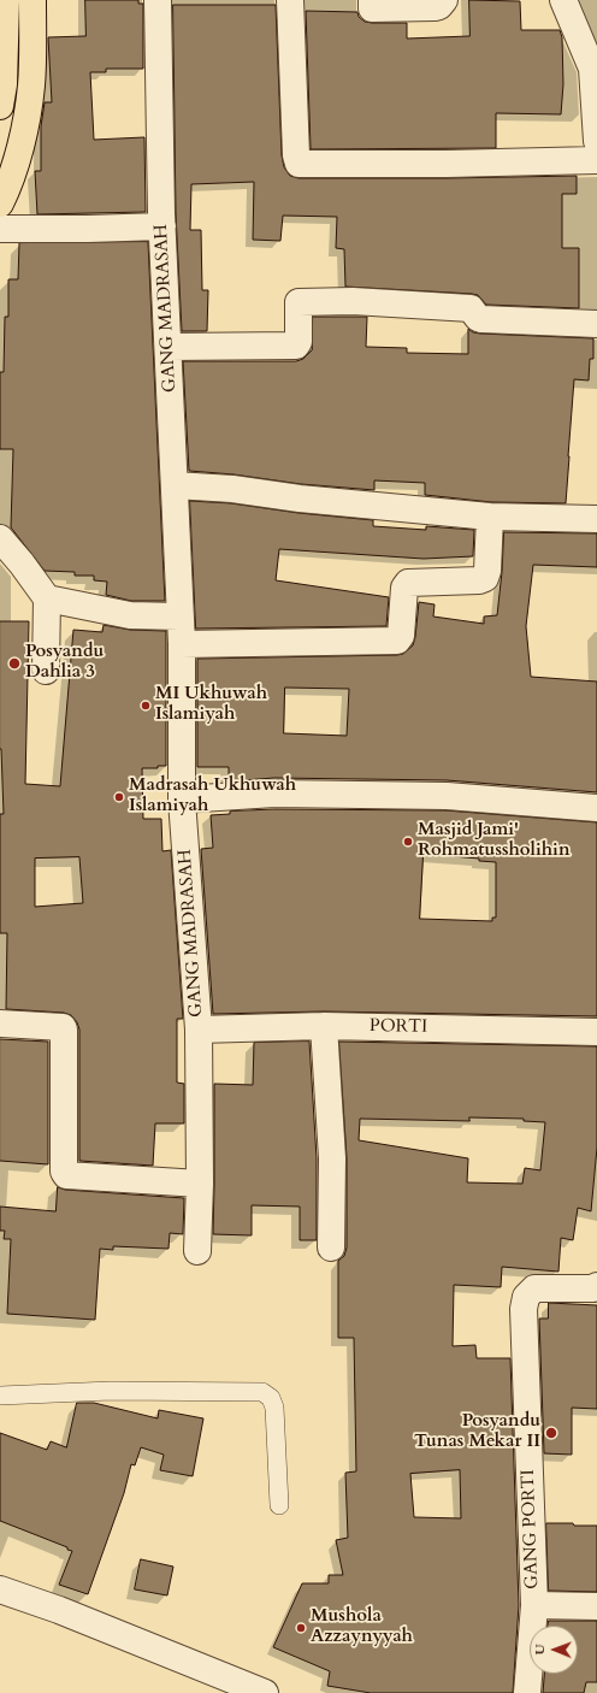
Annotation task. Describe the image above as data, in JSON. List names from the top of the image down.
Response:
{
  "streets": {
    "street": ["GANG MADRASAH", "PORTI", "GANG PORTI"]
  },
  "crossings": [
    ["GANG MADRASAH", "PORTI"]
  ],
  "places": [
    "Posyandu Dahlia 3",
    "MI Ukhuwah Islamiyah",
    "Madrasah Ukhuwah Islamiyah",
    "Masjid Jami' Rohmatussholihin",
    "Posyandu Tunas Mekar II",
    "Mushola Azzaynyyah"
  ],
  "north": "left"
}
